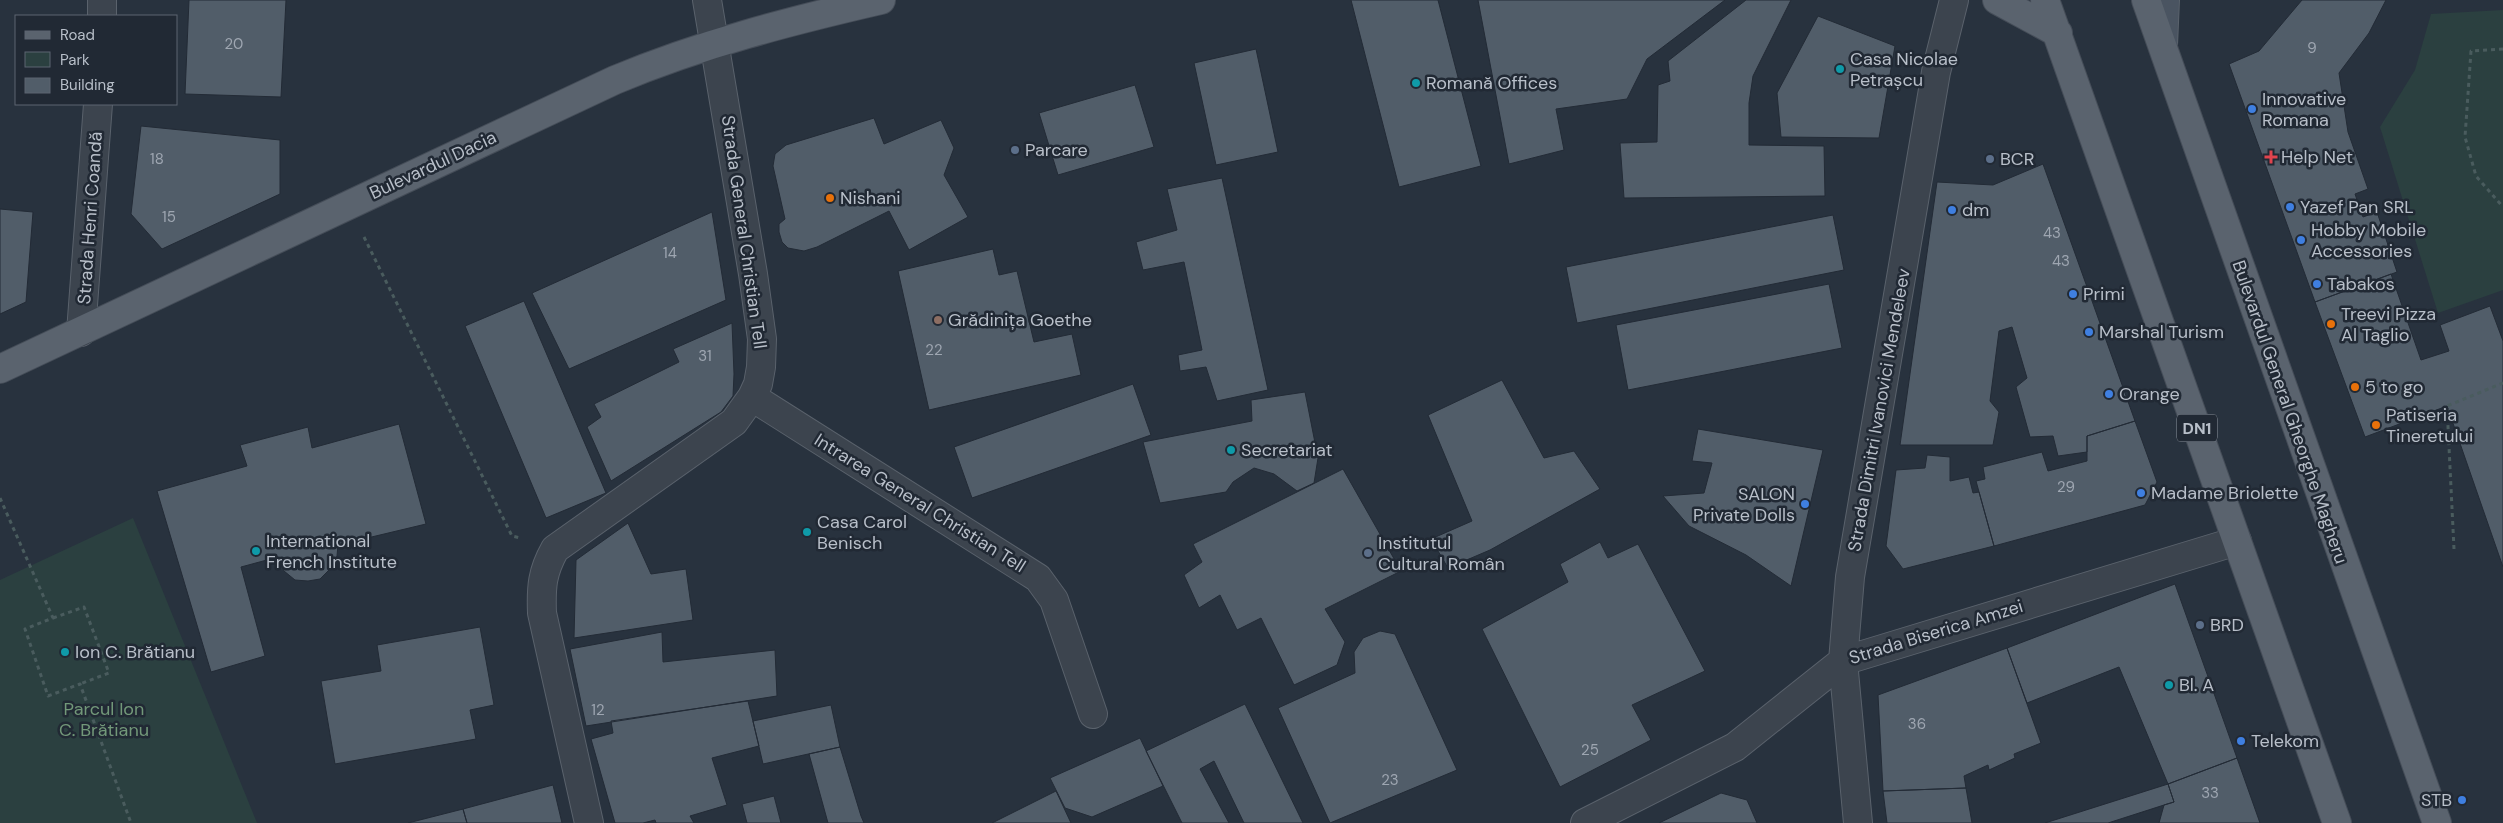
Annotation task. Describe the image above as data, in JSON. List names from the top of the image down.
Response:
{
  "streets": {
    "main road": ["Bulevardul Dacia", "Bulevardul General Gheorghe Magheru", "DN1"],
    "street": [
      "Strada Henri Coandă",
      "Strada General Christian Tell",
      "Strada Dimitri Ivanovici Mendeleev",
      "Intrarea General Christian Tell",
      "Strada Biserica Amzei"
    ]
  },
  "crossings": [
    ["Bulevardul Dacia", "Strada Henri Coandă"],
    ["Bulevardul Dacia", "Strada General Christian Tell"],
    ["Strada General Christian Tell", "Intrarea General Christian Tell"],
    ["Strada Dimitri Ivanovici Mendeleev", "Strada Biserica Amzei"],
    ["DN1", "Strada Biserica Amzei"]
  ],
  "parks": ["Parcul Ion C. Brătianu"],
  "places": {
    "other": [
      "Casa Nicolae Petrașcu",
      "Romană Offices",
      "Innovative Romana",
      "Parcare",
      "BCR",
      "Nishani",
      "Yazef Pan SRL",
      "dm",
      "Hobby Mobile Accessories",
      "Tabakos",
      "Primi",
      "Grădinița Goethe",
      "Treevi Pizza Al Taglio",
      "Marshal Turism",
      "5 to go",
      "Orange",
      "Patiseria Tineretului",
      "Secretariat",
      "Madame Briolette",
      "SALON Private Dolls",
      "Casa Carol Benisch",
      "International French Institute",
      "Institutul Cultural Român",
      "BRD",
      "Ion C. Brătianu",
      "Bl. A",
      "Telekom",
      "STB"
    ],
    "health": ["Help Net"]
  },
  "house_numbers": [
    "20",
    "9",
    "18",
    "15",
    "43",
    "14",
    "43",
    "22",
    "31",
    "29",
    "12",
    "36",
    "25",
    "23",
    "33"
  ],
  "legend": ["Road", "Park", "Building"]
}
